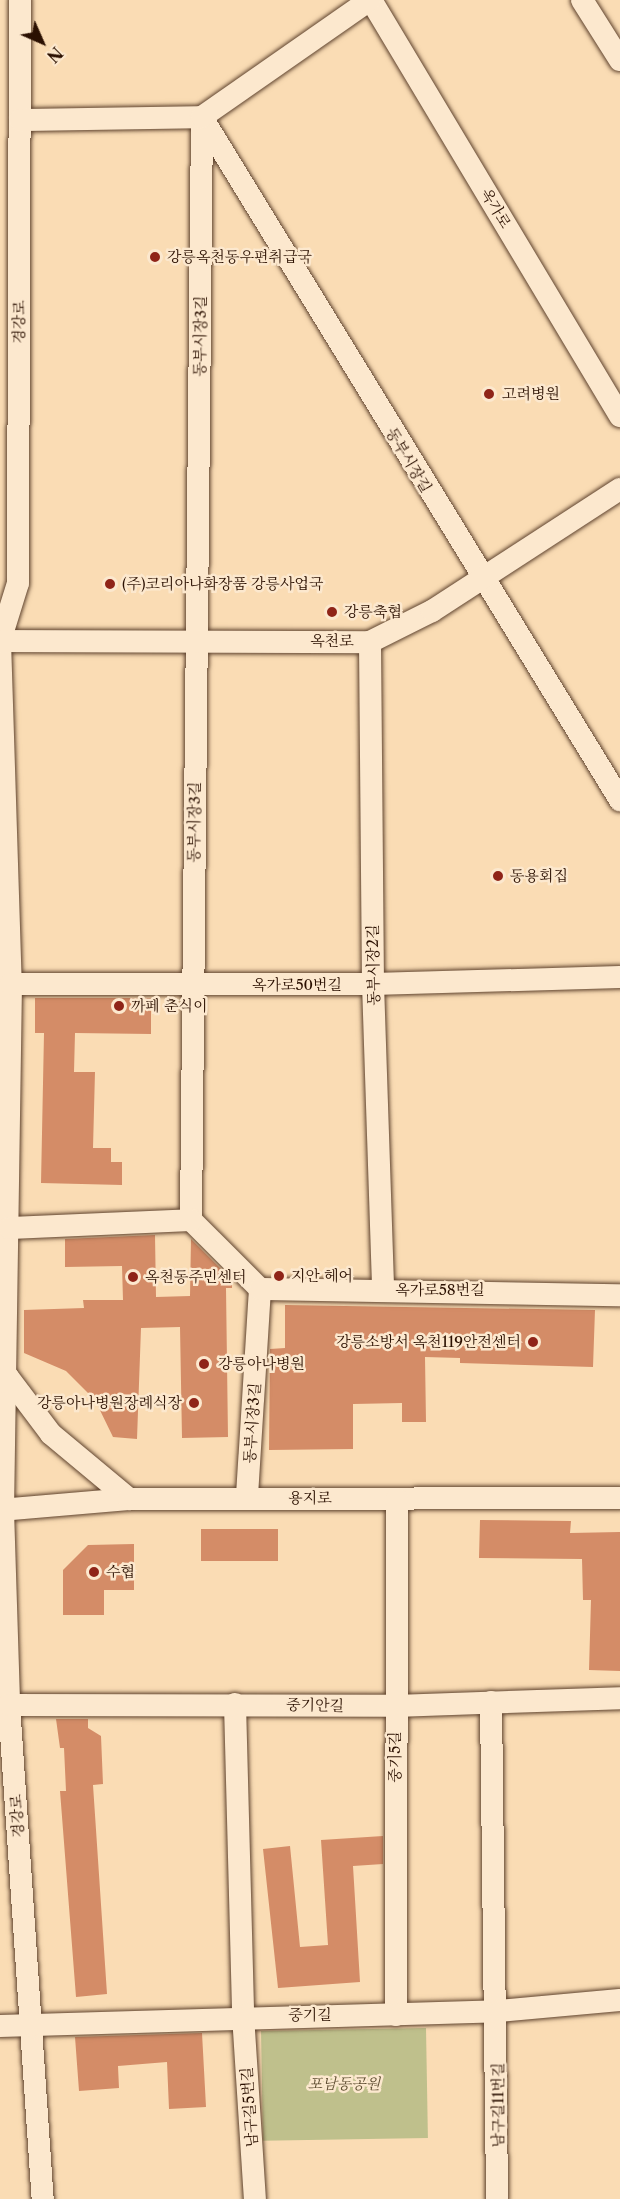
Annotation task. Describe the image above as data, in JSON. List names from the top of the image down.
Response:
{
  "streets": {
    "street": [
      "옥가로",
      "경강로",
      "동부시장3길",
      "동부시장길",
      "옥천로",
      "동부시장2길",
      "옥가로50번길",
      "옥가로58번길",
      "용지로",
      "중기안길",
      "중기5길",
      "중기길",
      "남구길11번길",
      "남구길5번길"
    ]
  },
  "crossings": [
    ["경강로", "옥천로"],
    ["경강로", "옥가로50번길"],
    ["경강로", "용지로"],
    ["경강로", "중기안길"],
    ["경강로", "중기길"],
    ["동부시장3길", "동부시장길"],
    ["동부시장3길", "옥천로"],
    ["동부시장3길", "옥가로50번길"],
    ["동부시장3길", "옥가로58번길"],
    ["동부시장3길", "용지로"],
    ["동부시장길", "옥천로"],
    ["옥천로", "동부시장2길"],
    ["동부시장2길", "옥가로50번길"],
    ["동부시장2길", "옥가로58번길"],
    ["용지로", "중기5길"],
    ["중기안길", "중기5길"],
    ["중기안길", "남구길11번길"],
    ["중기안길", "남구길5번길"],
    ["중기5길", "중기길"],
    ["중기길", "남구길11번길"],
    ["중기길", "남구길5번길"]
  ],
  "parks": ["포남동공원"],
  "places": [
    "강릉옥천동우편취급국",
    "고려병원",
    "(주)코리아나화장품 강릉사업국",
    "강릉축협",
    "동용회집",
    "까페 춘식이",
    "지안 헤어",
    "옥천동주민센터",
    "강릉소방서 옥천119안전센터",
    "강릉아나병원",
    "강릉아나병원장례식장",
    "수협"
  ],
  "north": "bottom right"
}
